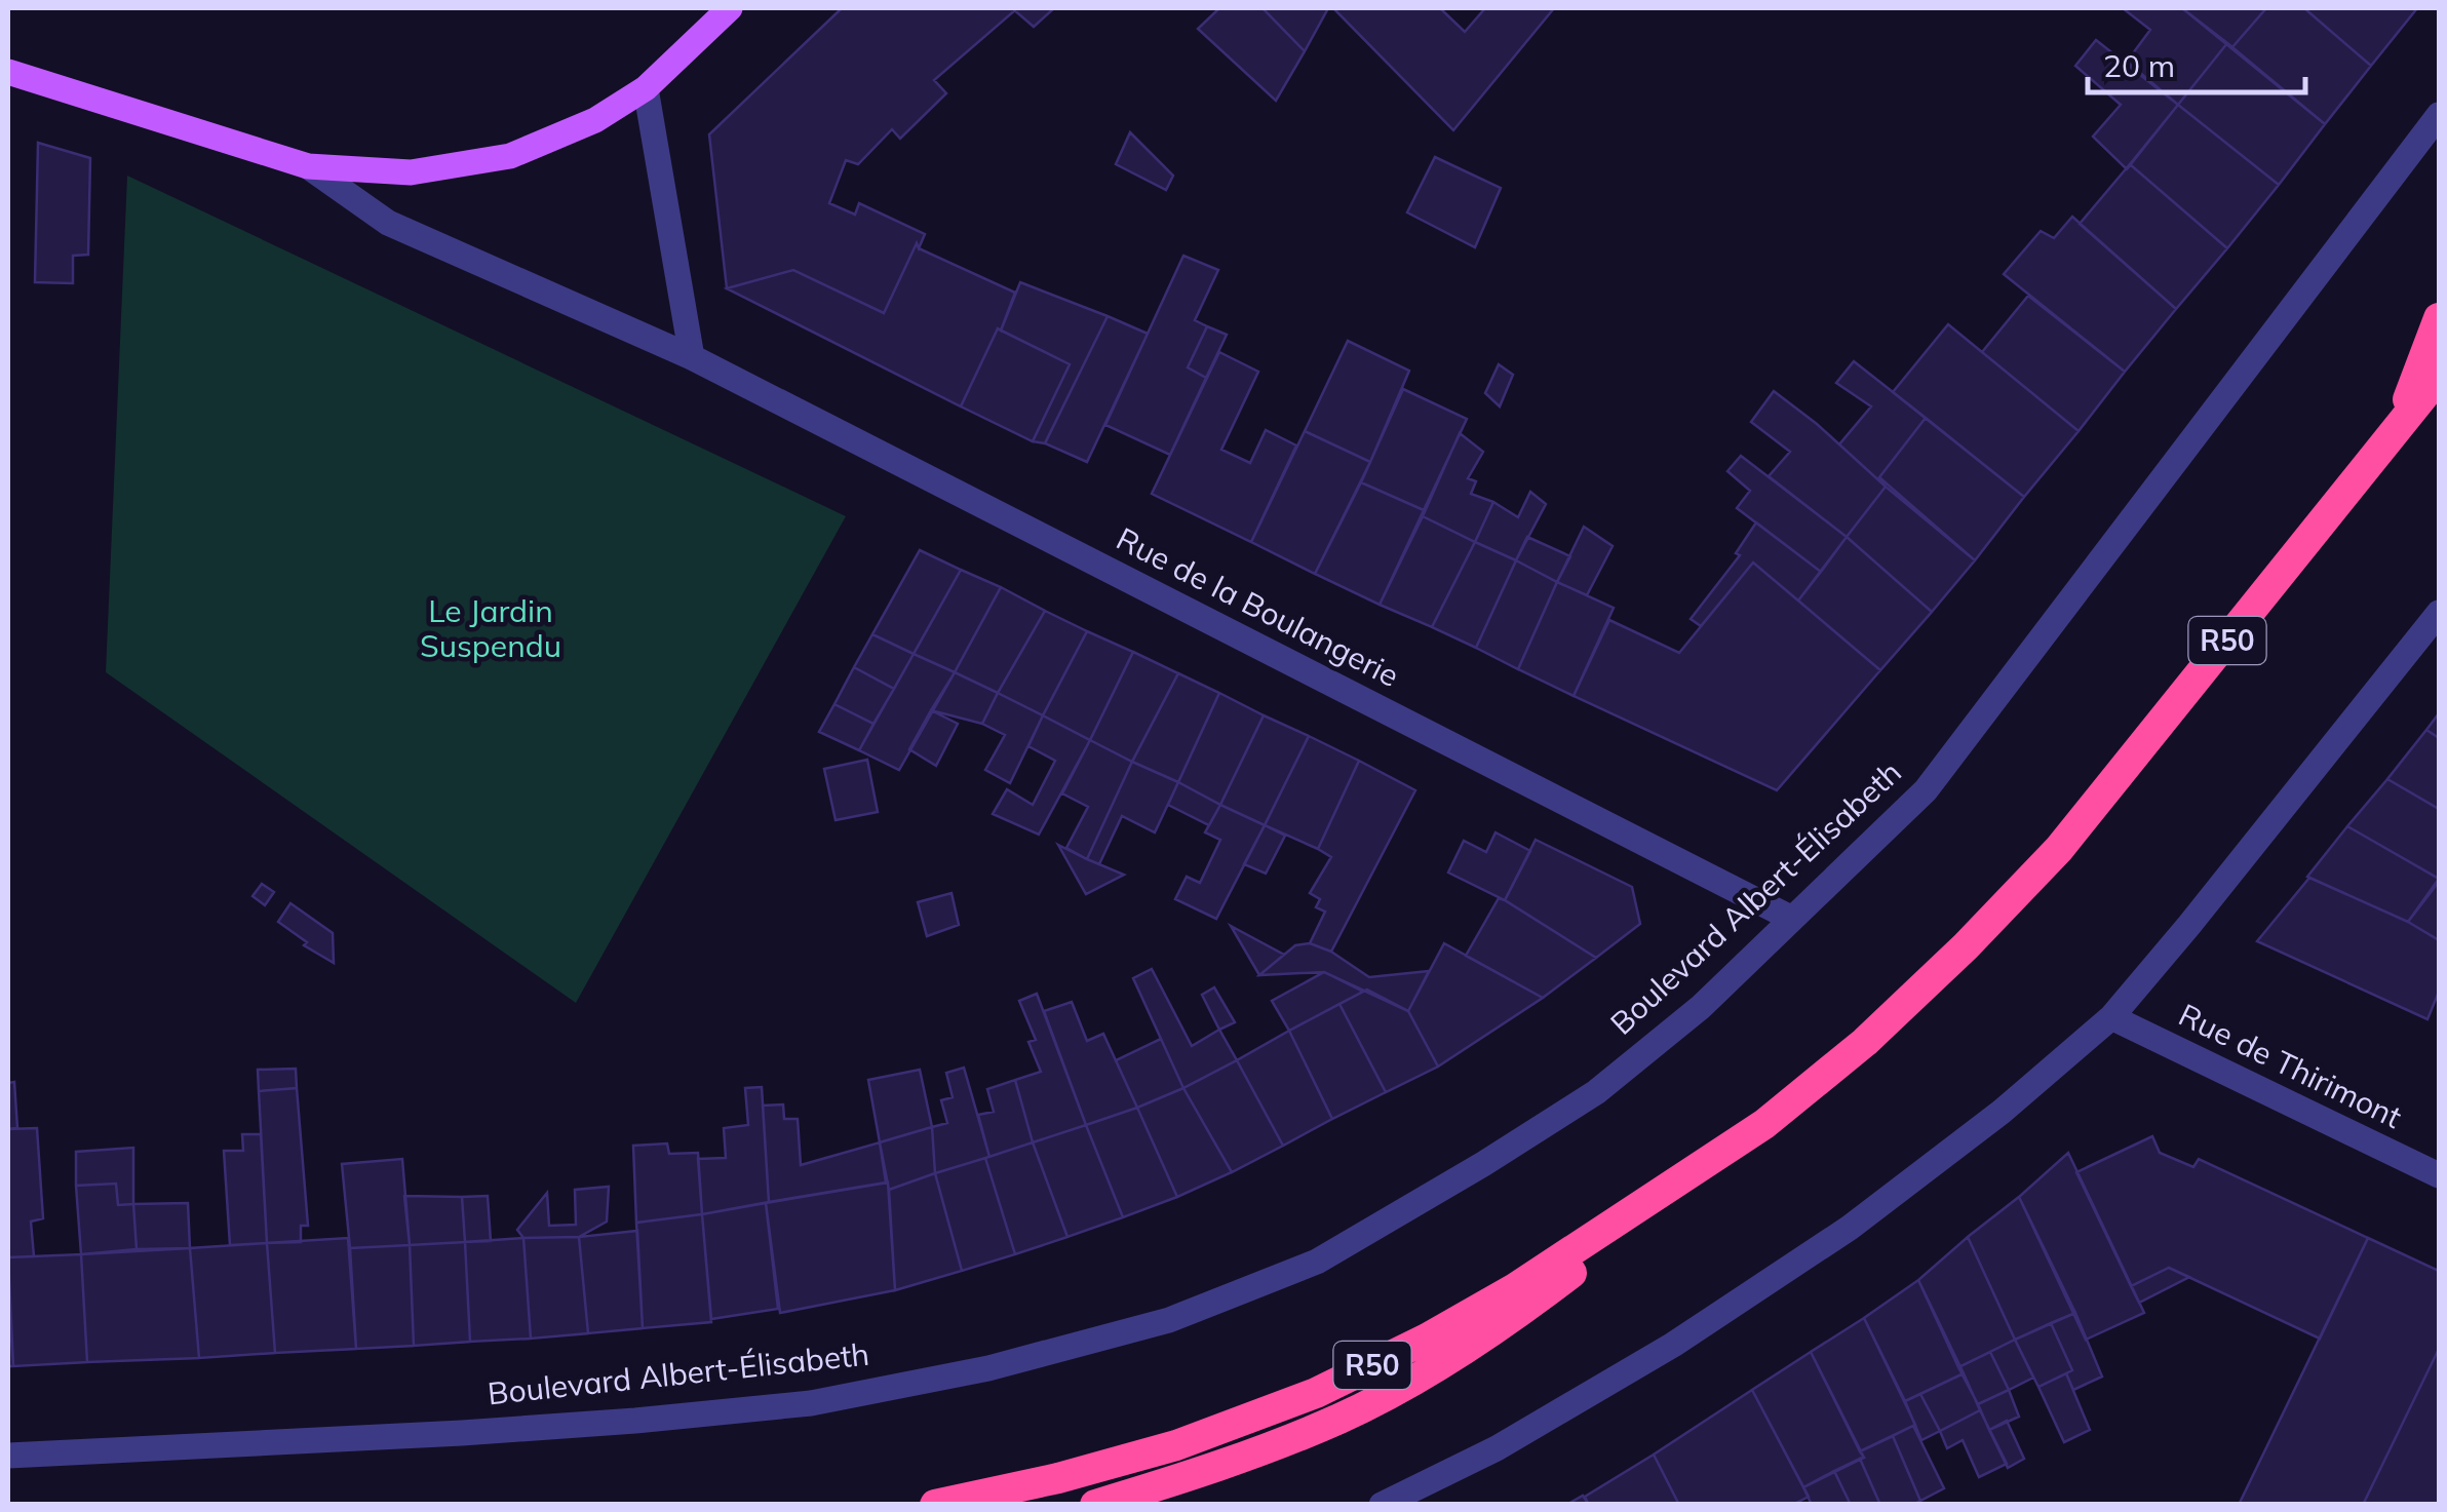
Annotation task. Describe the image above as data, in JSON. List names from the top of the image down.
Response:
{
  "streets": {
    "highway": ["R50"],
    "street": ["Rue de la Boulangerie", "Boulevard Albert-Élisabeth", "Rue de Thirimont"]
  },
  "crossings": [
    ["Rue de la Boulangerie", "Boulevard Albert-Élisabeth"]
  ],
  "parks": ["Le Jardin Suspendu"],
  "scale_bar": "20 m"
}
